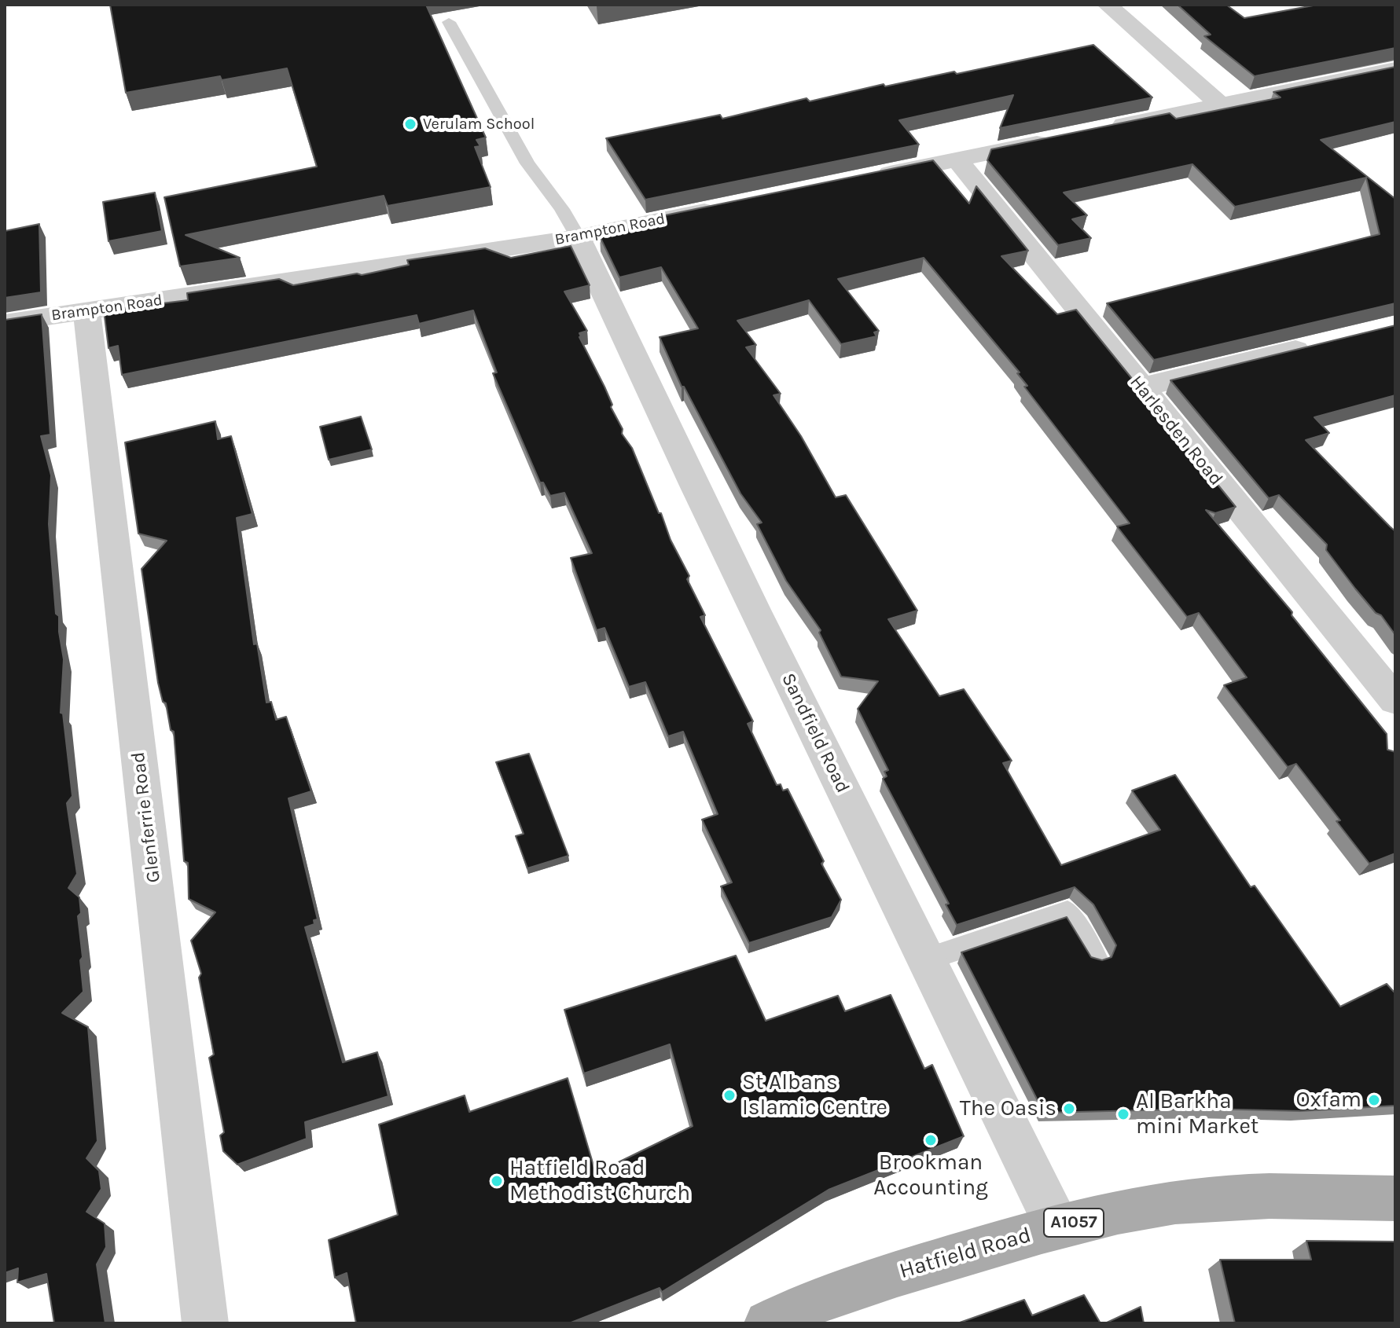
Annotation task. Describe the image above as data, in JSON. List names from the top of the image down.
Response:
{
  "streets": {
    "main road": ["A1057", "Hatfield Road"],
    "street": [
      "Brampton Road",
      "Harlesden Road",
      "Sandfield Road",
      "Glenferrie Road"
    ]
  },
  "crossings": [
    ["Brampton Road", "Sandfield Road"],
    ["Brampton Road", "Glenferrie Road"],
    ["Sandfield Road", "Hatfield Road"]
  ],
  "places": [
    "Verulam School",
    "St Albans Islamic Centre",
    "Oxfam",
    "The Oasis",
    "Al Barkha mini Market",
    "Brookman Accounting",
    "Hatfield Road Methodist Church"
  ]
}
